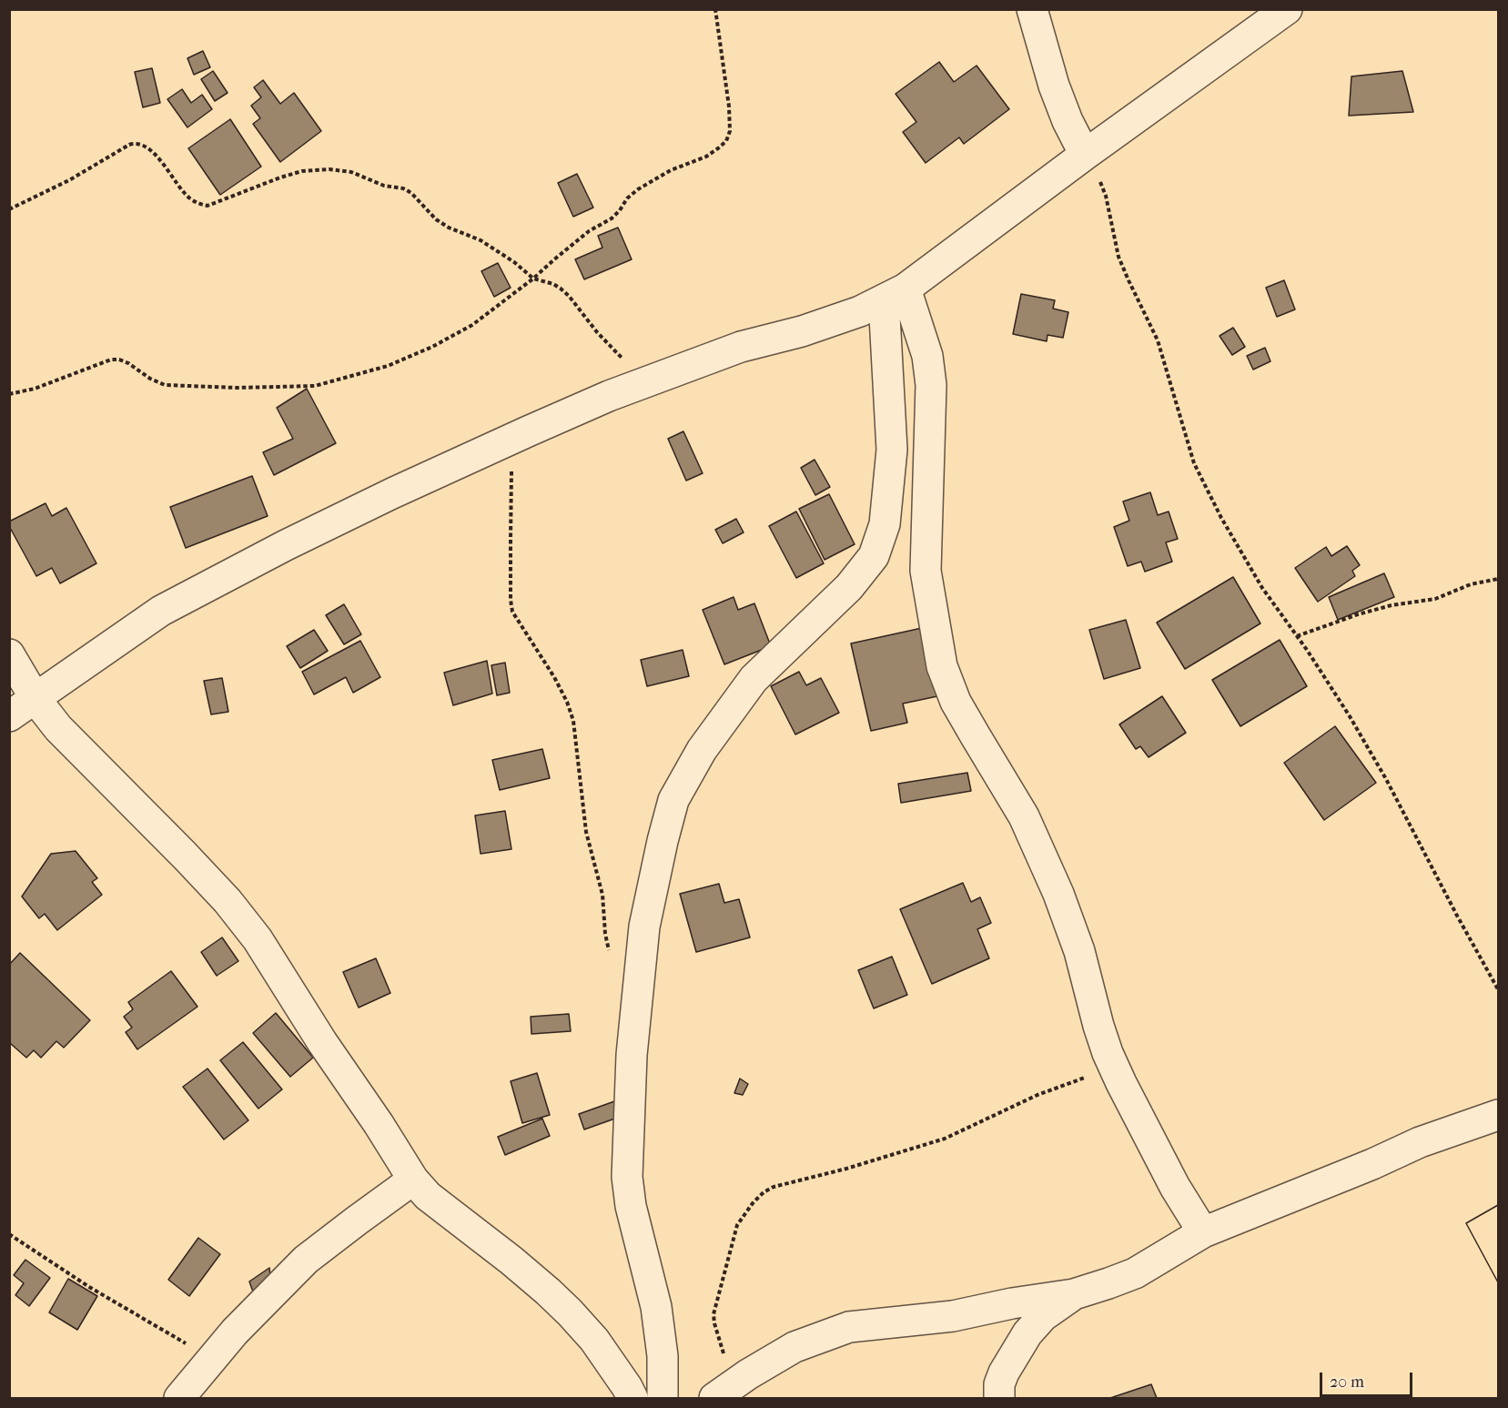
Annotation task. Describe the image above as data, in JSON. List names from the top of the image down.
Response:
{
  "scale_bar": "20 m"
}
